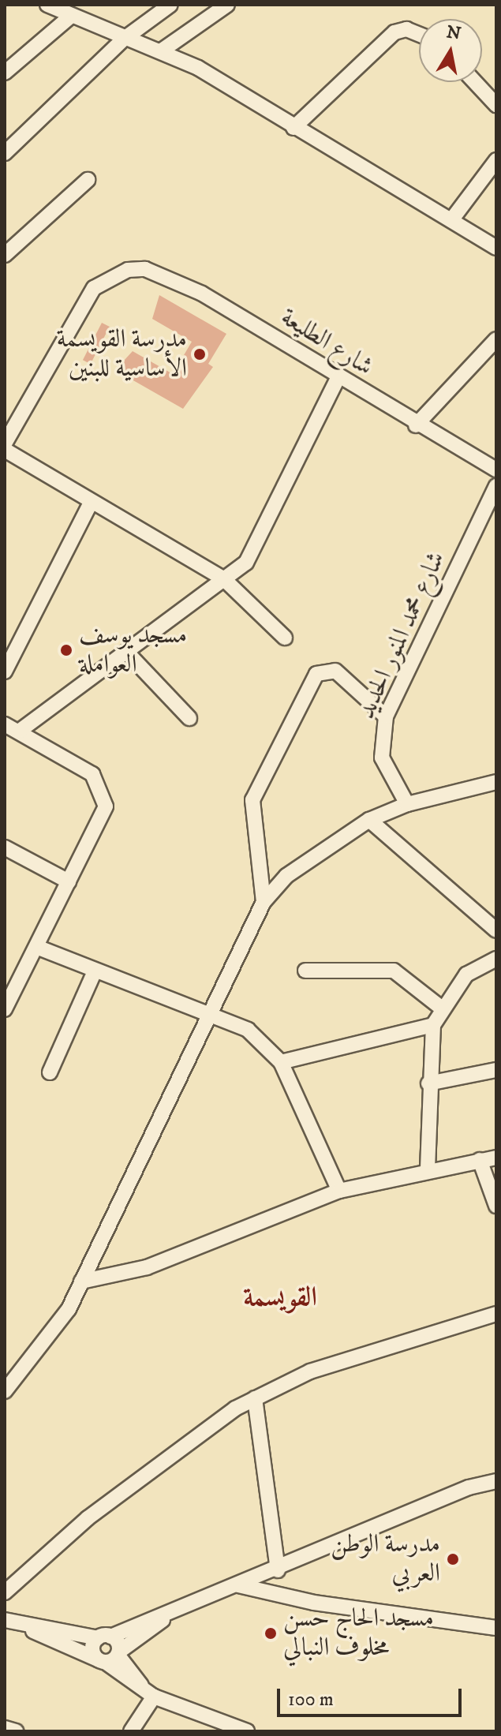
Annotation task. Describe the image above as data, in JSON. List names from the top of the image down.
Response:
{
  "streets": {
    "street": ["شارع الطليعة", "شارع محمد المنور الحديد"]
  },
  "districts": ["القويسمة"],
  "places": [
    "مدرسة القويسمة الأساسية للبنين",
    "مسجد يوسف العواملة",
    "مدرسة الوطن العربي",
    "مسجد الحاج حسن مخلوف النبالي"
  ],
  "scale_bar": "100 m",
  "north": "top"
}
